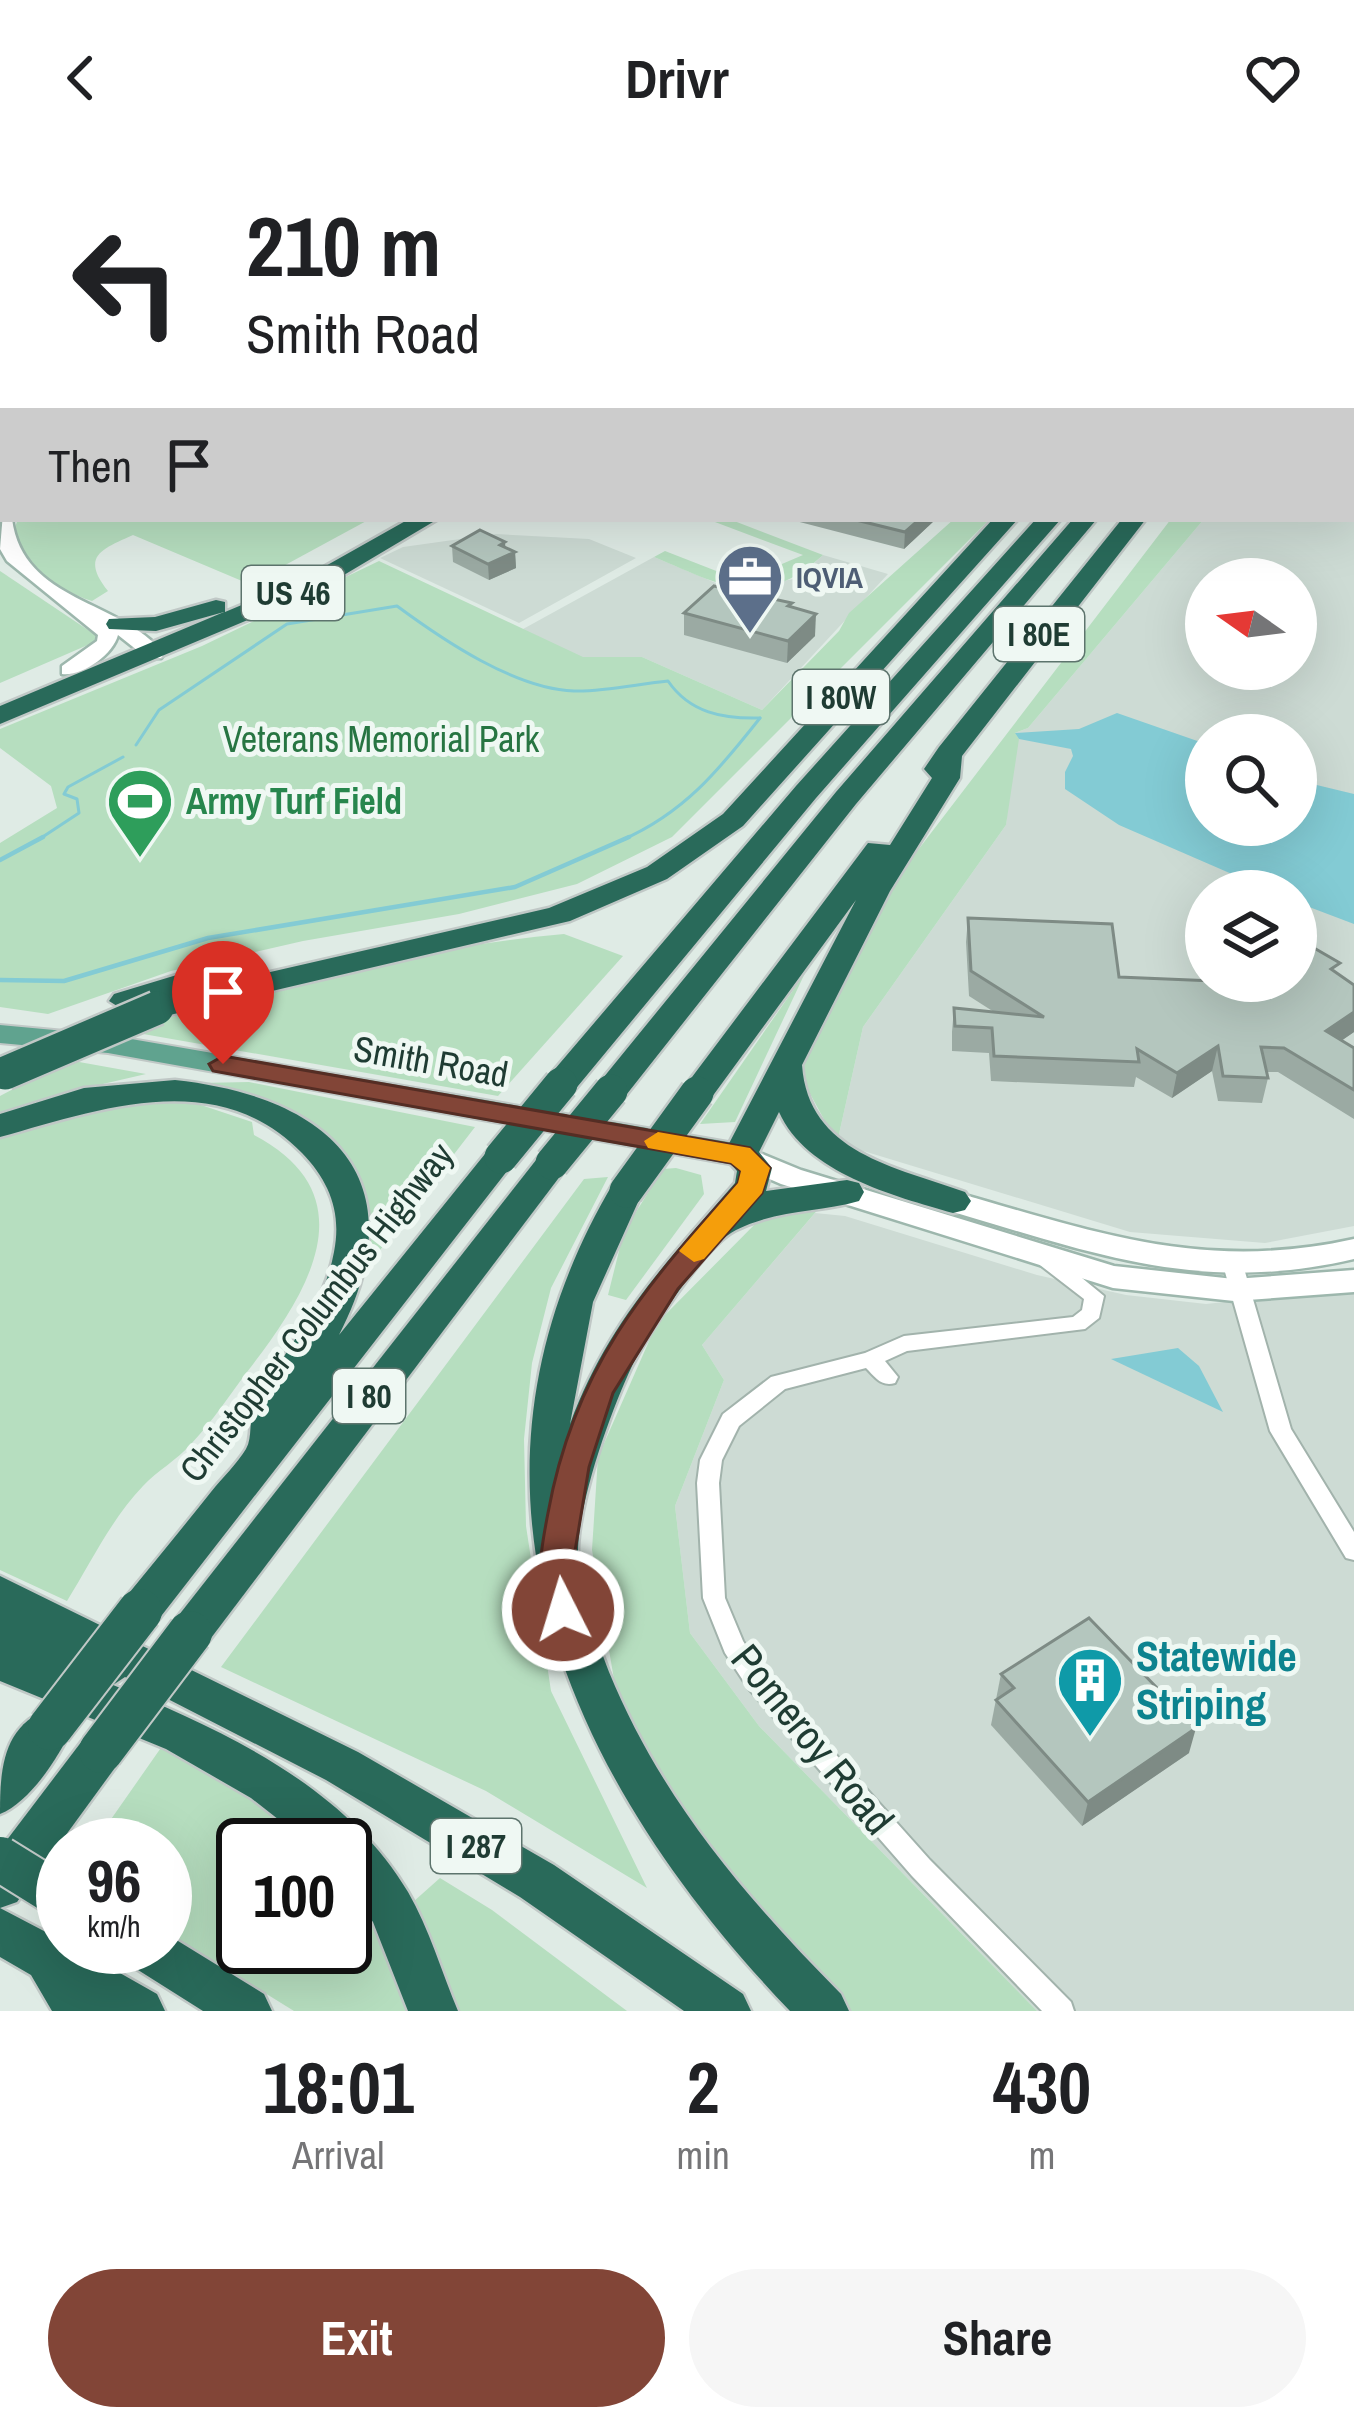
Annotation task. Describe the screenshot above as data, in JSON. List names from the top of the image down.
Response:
{
  "streets": {
    "highway": [
      "US 46",
      "I 80E",
      "I 80W",
      "Christopher Columbus Highway",
      "I 80",
      "I 287"
    ],
    "main road": ["Smith Road"],
    "street": ["Pomeroy Road"]
  },
  "crossings": [
    ["Smith Road", "Pomeroy Road"]
  ],
  "parks": ["Veterans Memorial Park"],
  "places": {
    "office": ["IQVIA"],
    "sports": ["Army Turf Field"],
    "building": ["Statewide Striping"]
  },
  "north": "left",
  "page": {
    "header": "Drivr",
    "turn": ["210 m", "Smith Road"],
    "then": "Then",
    "speed": "96 km/h",
    "limit": "100",
    "eta": [
      "18:01",
      "Arrival",
      "2",
      "min",
      "430",
      "m"
    ],
    "buttons": ["Exit", "Share"]
  }
}
